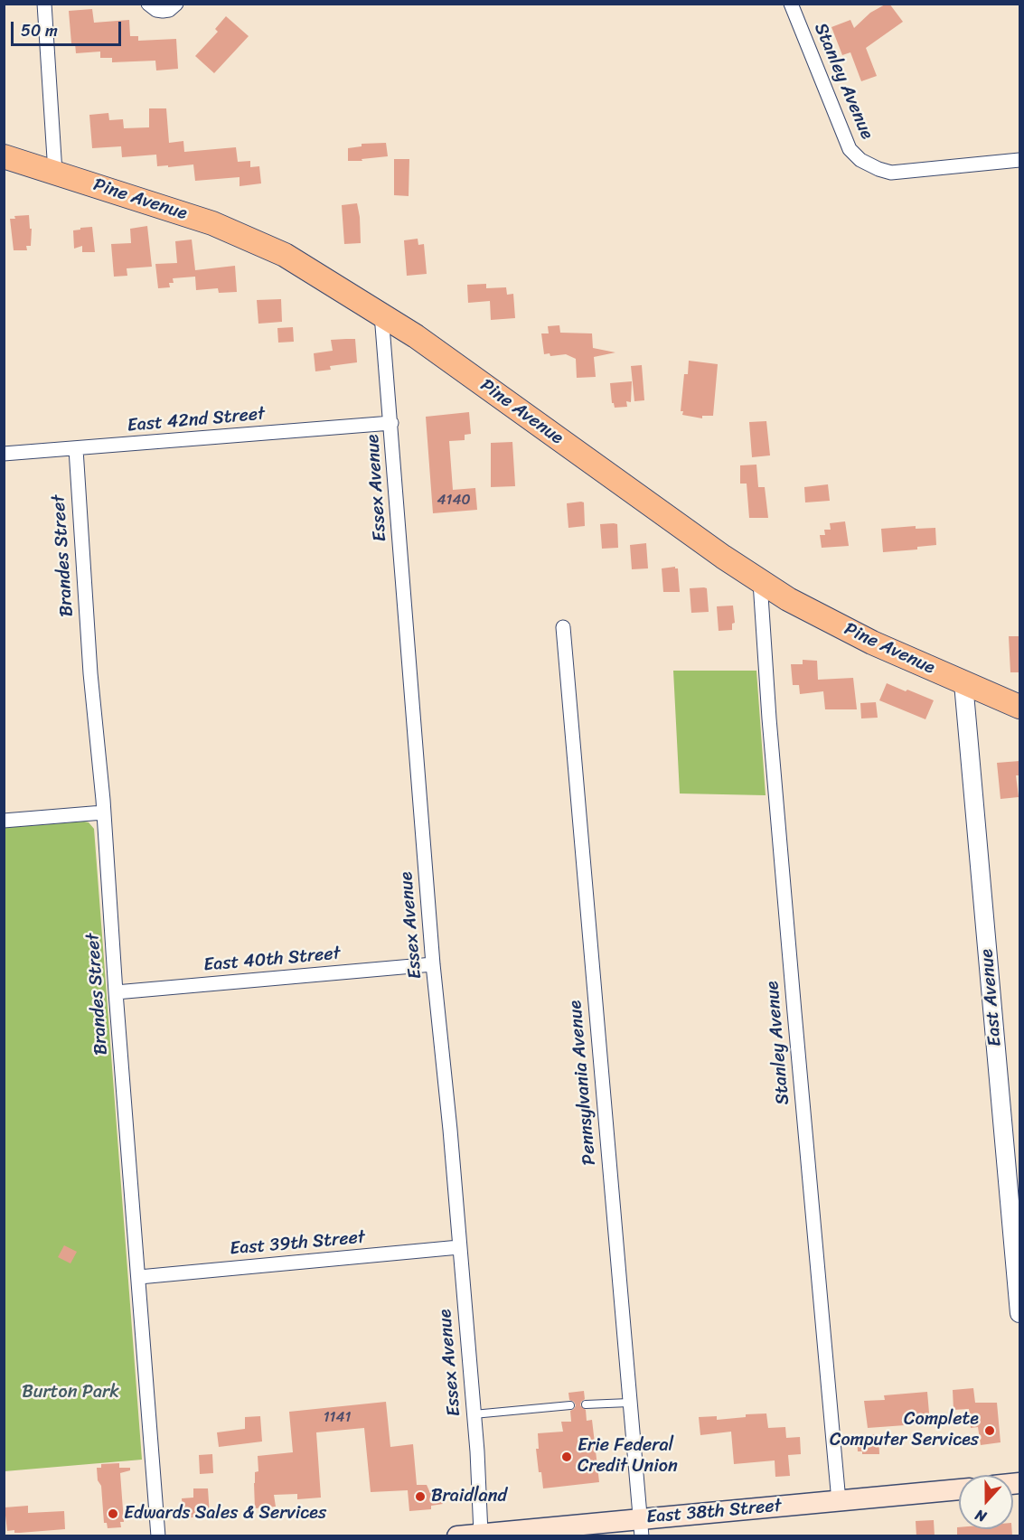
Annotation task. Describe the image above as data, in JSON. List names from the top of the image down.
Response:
{
  "streets": {
    "main road": ["Pine Avenue", "East 38th Street"],
    "street": [
      "Stanley Avenue",
      "East 42nd Street",
      "Essex Avenue",
      "Brandes Street",
      "East 40th Street",
      "East Avenue",
      "Pennsylvania Avenue",
      "East 39th Street"
    ]
  },
  "crossings": [
    ["Stanley Avenue", "Pine Avenue"],
    ["Stanley Avenue", "East 38th Street"],
    ["Pine Avenue", "Essex Avenue"],
    ["Pine Avenue", "East Avenue"],
    ["East 42nd Street", "Essex Avenue"],
    ["East 42nd Street", "Brandes Street"],
    ["Essex Avenue", "East 40th Street"],
    ["Essex Avenue", "East 39th Street"],
    ["Essex Avenue", "East 38th Street"],
    ["Brandes Street", "East 40th Street"],
    ["Brandes Street", "East 39th Street"],
    ["Pennsylvania Avenue", "East 38th Street"]
  ],
  "parks": ["Burton Park"],
  "places": [
    "Complete Computer Services",
    "Erie Federal Credit Union",
    "Braidland",
    "Edwards Sales & Services"
  ],
  "house_numbers": ["4140", "1141"],
  "scale_bar": "50 m",
  "north": "bottom"
}
